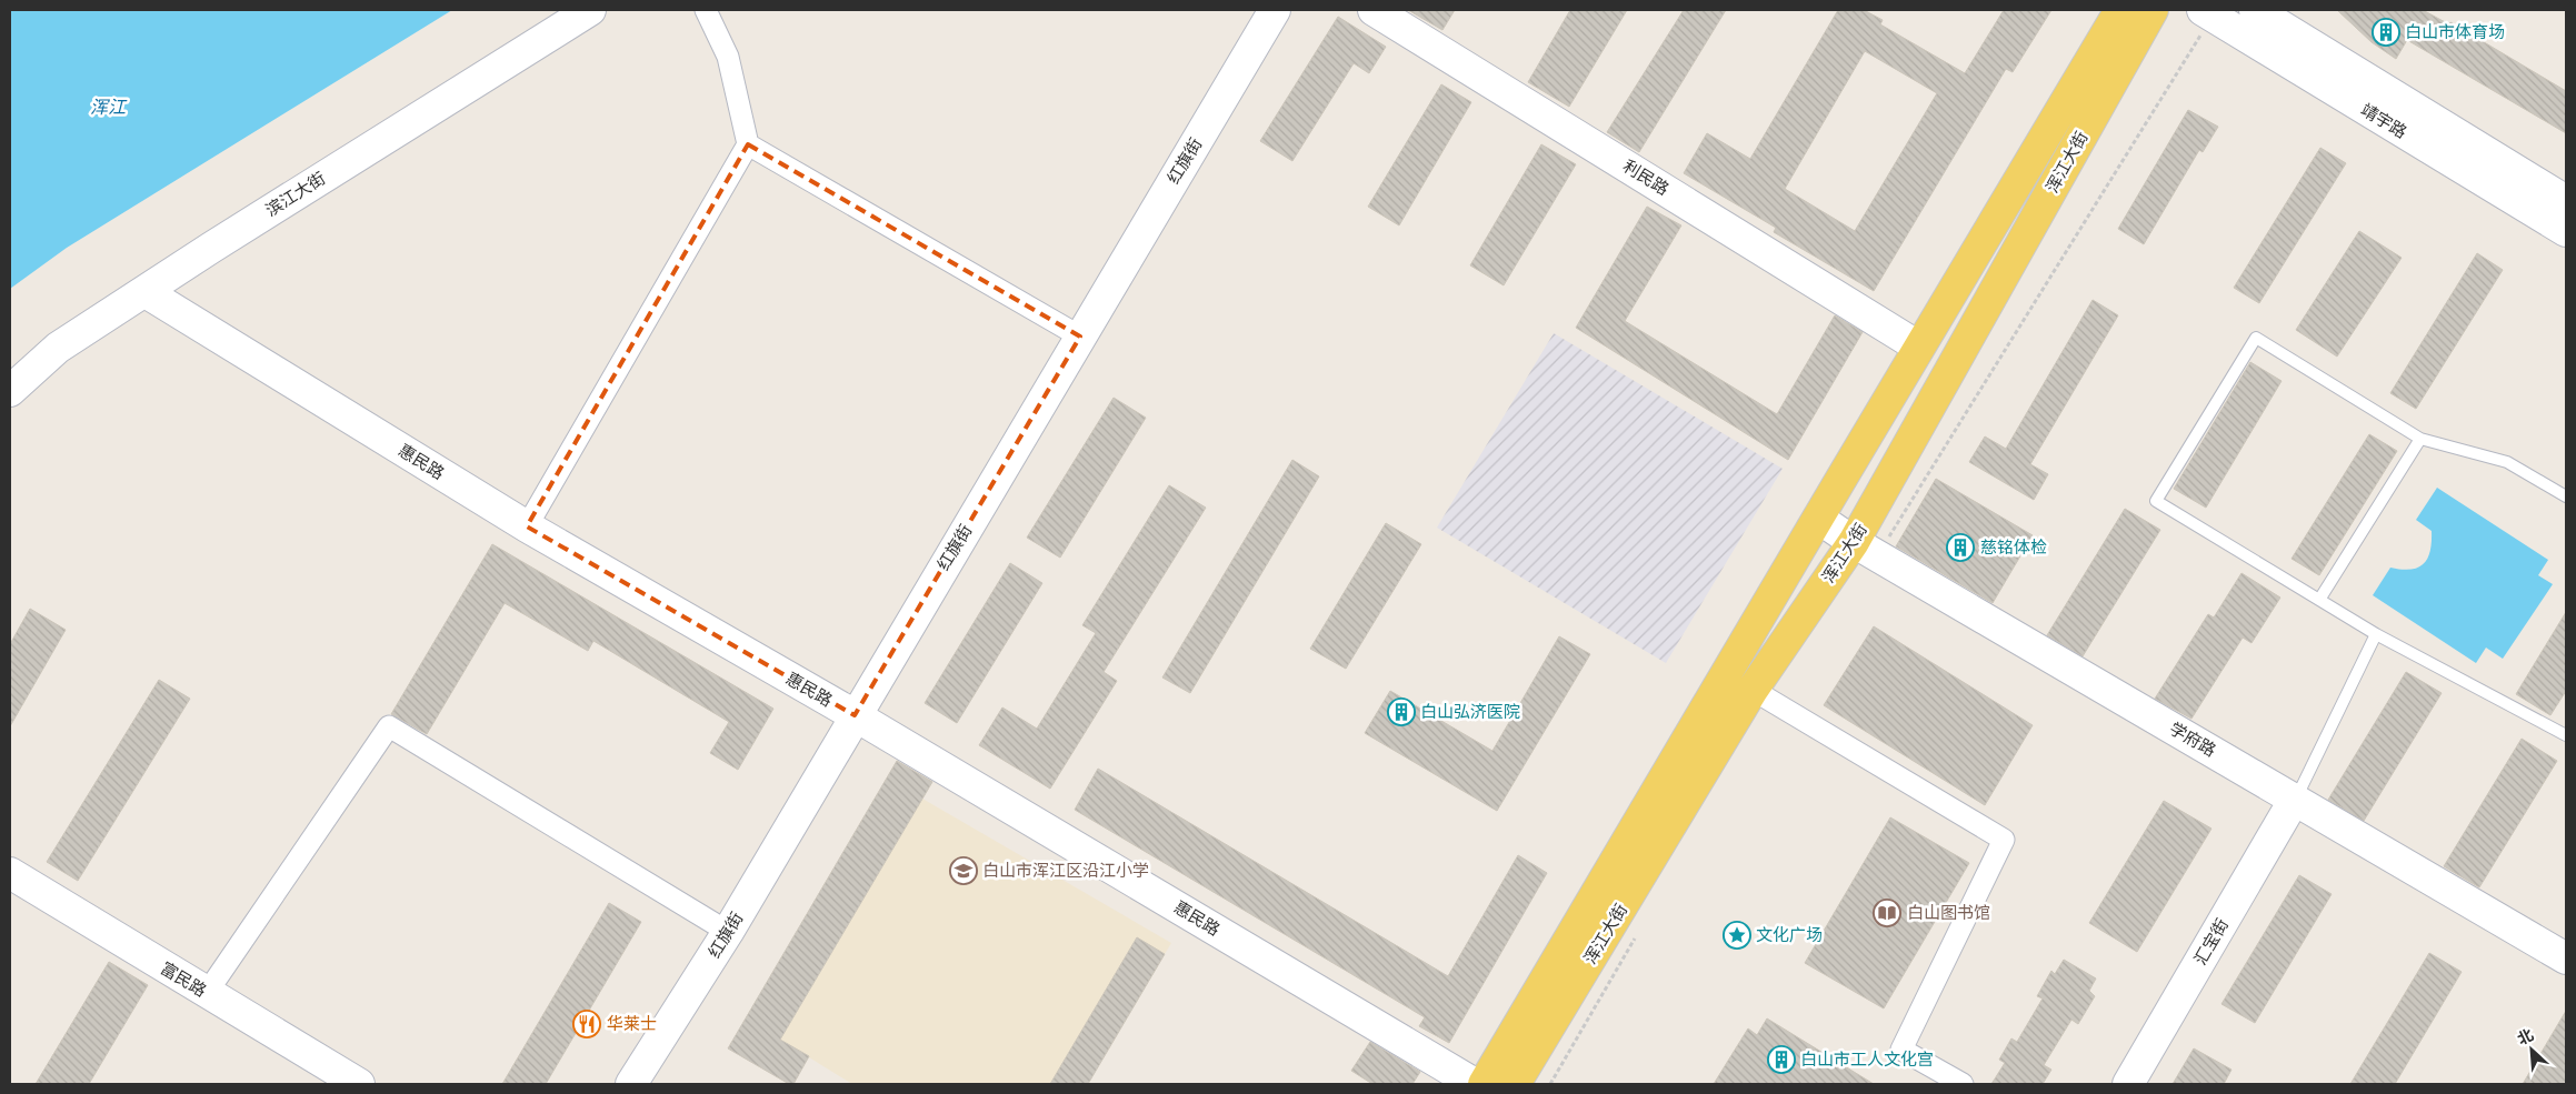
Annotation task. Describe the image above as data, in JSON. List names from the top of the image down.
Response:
{
  "streets": {
    "main road": ["浑江大街"],
    "street": [
      "靖宇路",
      "红旗街",
      "利民路",
      "滨江大街",
      "惠民路",
      "学府路",
      "汇宝街",
      "富民路"
    ]
  },
  "crossings": [
    ["红旗街", "惠民路"],
    ["浑江大街", "利民路"],
    ["浑江大街", "学府路"],
    ["滨江大街", "惠民路"],
    ["学府路", "汇宝街"]
  ],
  "water": ["浑江"],
  "places": {
    "building": [
      "白山市体育场",
      "慈铭体检",
      "白山弘济医院",
      "白山市工人文化宫"
    ],
    "school or university": ["白山市浑江区沿江小学"],
    "library": ["白山图书馆"],
    "place": ["文化广场"],
    "restaurant": ["华莱士"]
  },
  "north": "top left"
}
